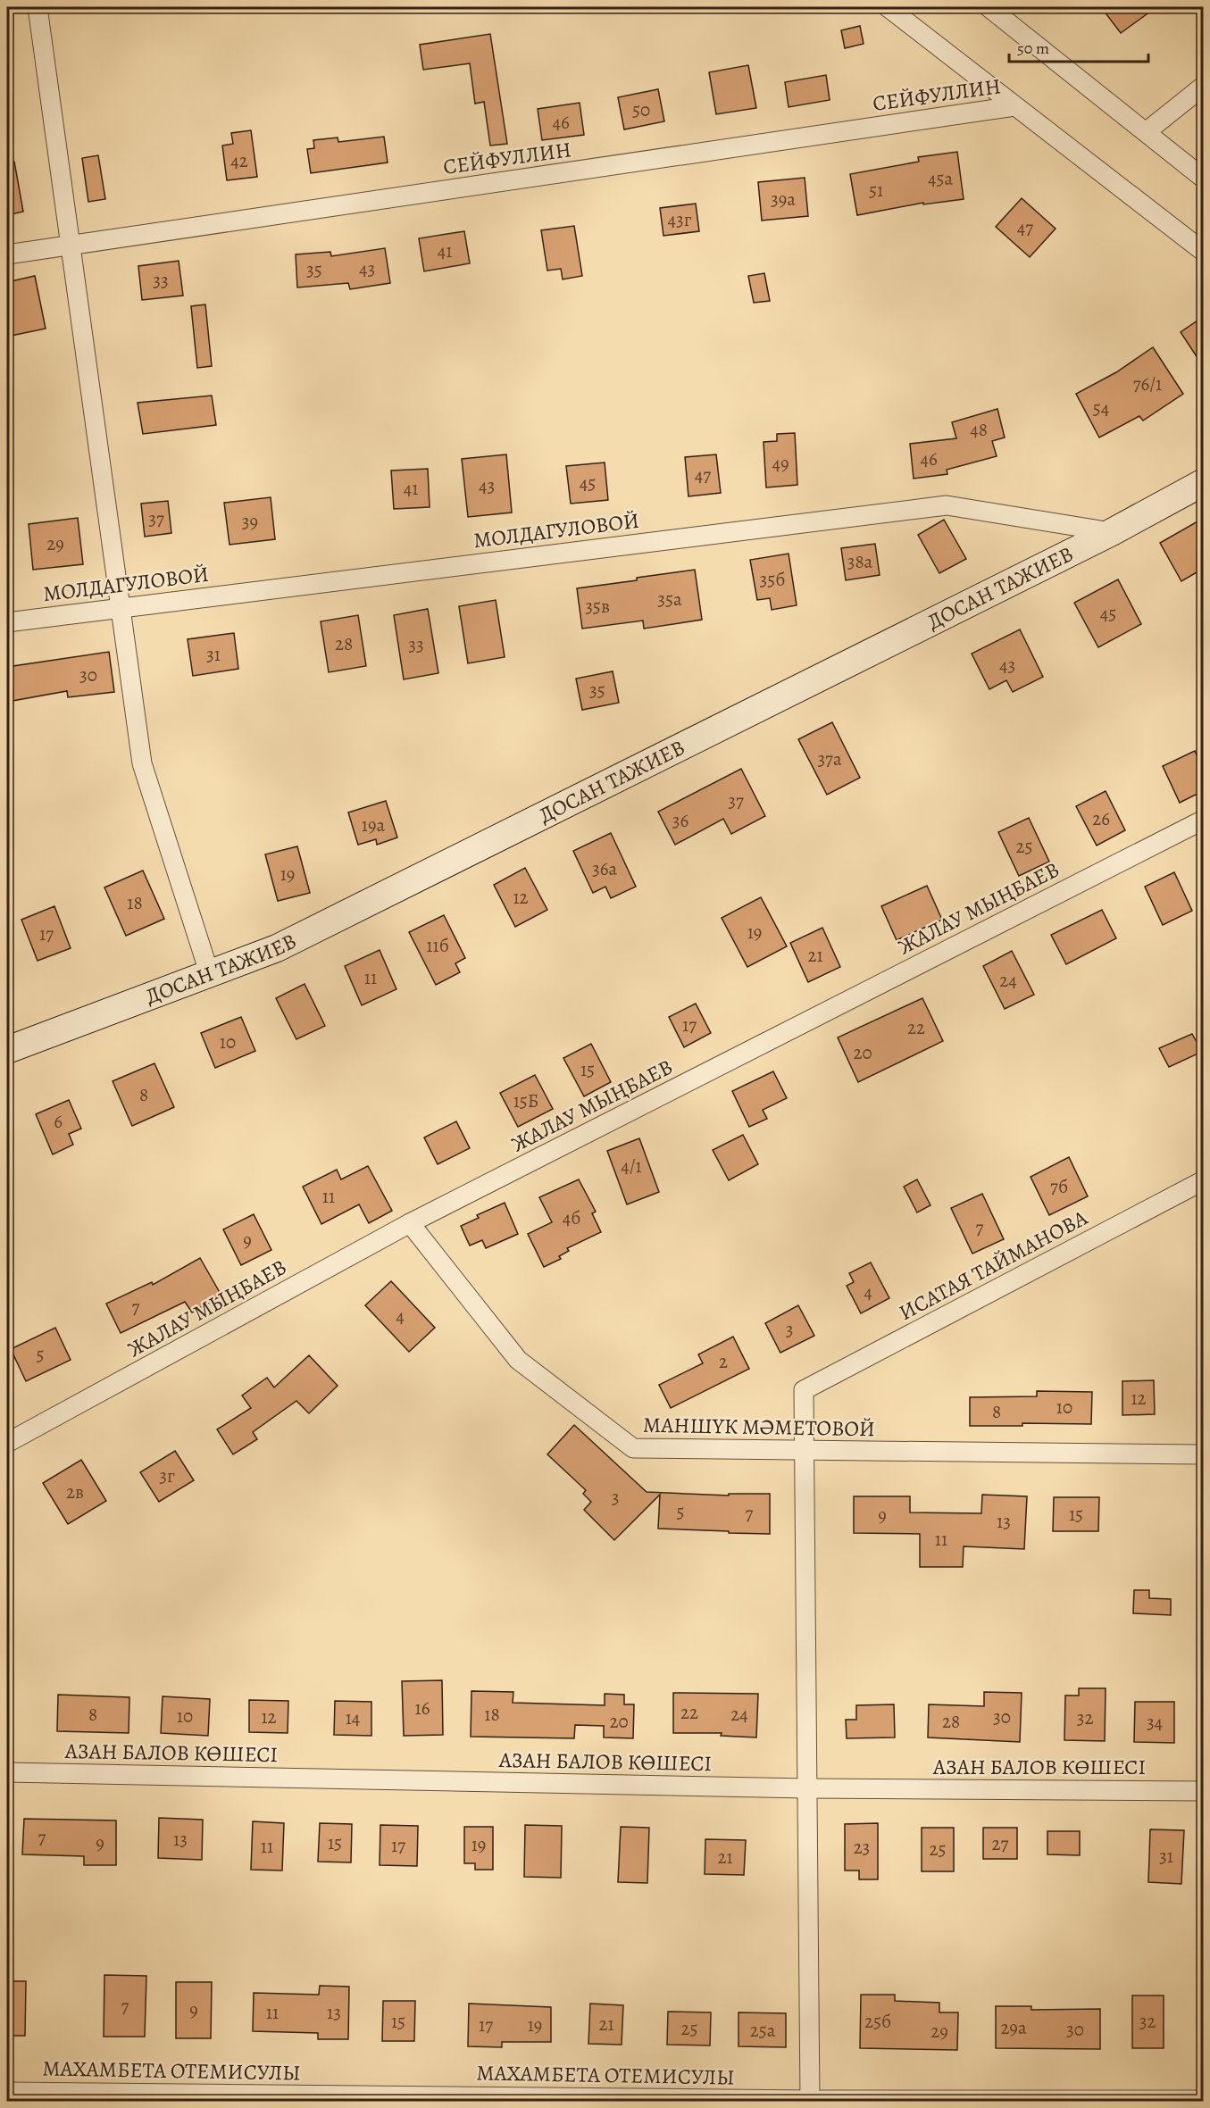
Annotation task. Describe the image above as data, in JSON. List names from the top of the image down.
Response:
{
  "streets": {
    "street": [
      "СЕЙФУЛЛИН",
      "МОЛДАГУЛОВОЙ",
      "ДОСАН ТАЖИЕВ",
      "ЖАЛАУ МЫҢБАЕВ",
      "ИСАТАЯ ТАЙМАНОВА",
      "МАНШҮК МӘМЕТОВОЙ",
      "АЗАН БАЛОВ КӨШЕСІ",
      "МАХАМБЕТА ОТЕМИСУЛЫ"
    ]
  },
  "crossings": [
    ["МОЛДАГУЛОВОЙ", "ДОСАН ТАЖИЕВ"],
    ["ЖАЛАУ МЫҢБАЕВ", "МАНШҮК МӘМЕТОВОЙ"],
    ["ИСАТАЯ ТАЙМАНОВА", "МАНШҮК МӘМЕТОВОЙ"]
  ],
  "house_numbers": [
    "50",
    "46",
    "42",
    "45а",
    "51",
    "39а",
    "43г",
    "47",
    "41",
    "43",
    "35",
    "33",
    "76/1",
    "54",
    "48",
    "46",
    "49",
    "47",
    "45",
    "43",
    "41",
    "37",
    "39",
    "29",
    "38а",
    "35б",
    "35а",
    "35в",
    "45",
    "28",
    "33",
    "31",
    "43",
    "30",
    "35",
    "37а",
    "37",
    "26",
    "36",
    "19а",
    "25",
    "36а",
    "19",
    "12",
    "18",
    "19",
    "17",
    "11б",
    "21",
    "11",
    "24",
    "17",
    "22",
    "10",
    "20",
    "15",
    "8",
    "15Б",
    "6",
    "4/1",
    "7б",
    "11",
    "4б",
    "7",
    "9",
    "4",
    "7",
    "4",
    "3",
    "5",
    "2",
    "12",
    "10",
    "8",
    "3г",
    "2в",
    "3",
    "5",
    "7",
    "15",
    "9",
    "13",
    "11",
    "16",
    "22",
    "8",
    "18",
    "24",
    "10",
    "12",
    "30",
    "14",
    "32",
    "20",
    "28",
    "34",
    "7",
    "13",
    "9",
    "15",
    "27",
    "19",
    "17",
    "11",
    "23",
    "25",
    "31",
    "21",
    "7",
    "9",
    "11",
    "13",
    "15",
    "25б",
    "32",
    "21",
    "17",
    "19",
    "29а",
    "25",
    "30",
    "25а",
    "29"
  ],
  "scale_bar": "50 m"
}
